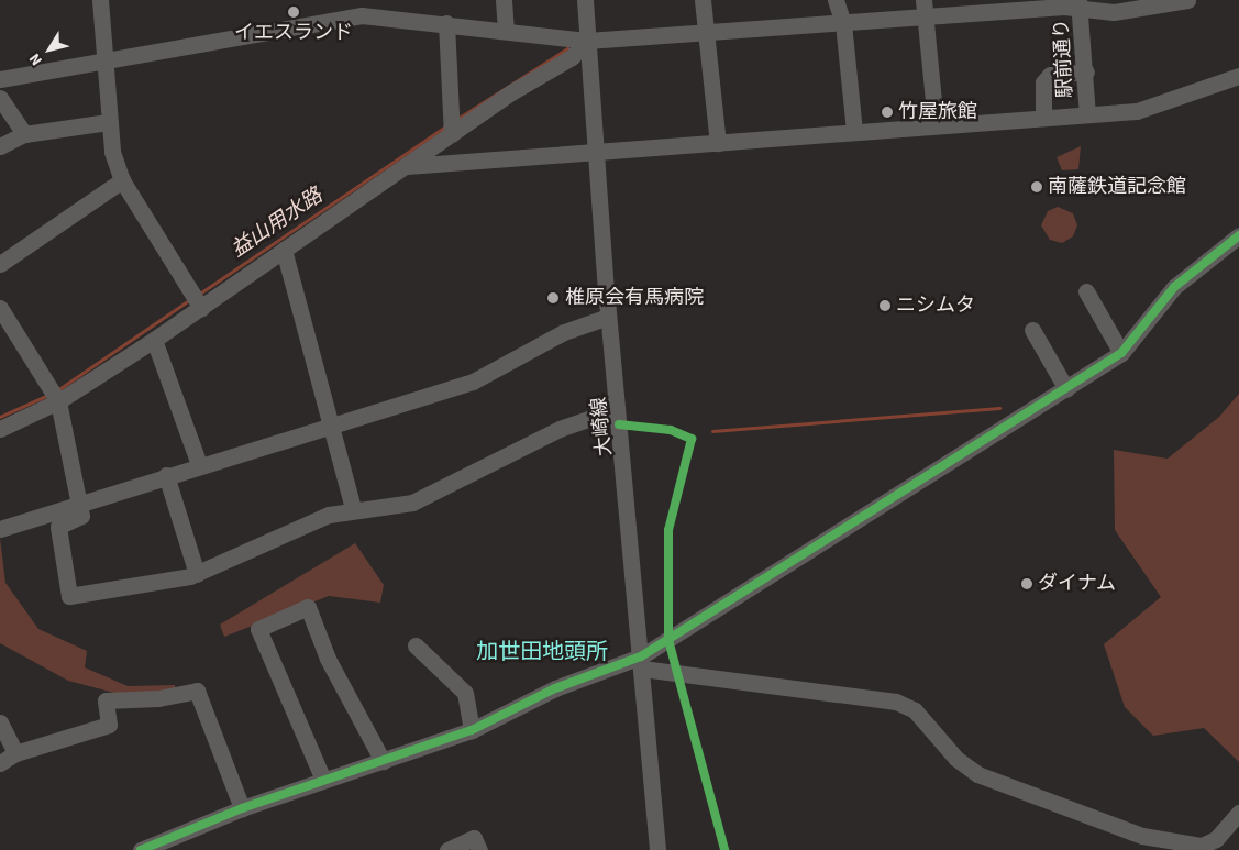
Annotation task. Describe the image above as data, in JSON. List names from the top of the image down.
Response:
{
  "streets": {
    "street": ["駅前通り", "大崎線"]
  },
  "districts": ["加世田地頭所"],
  "water": ["益山用水路"],
  "places": [
    "イエスランド",
    "竹屋旅館",
    "南薩鉄道記念館",
    "椎原会有馬病院",
    "ニシムタ",
    "ダイナム"
  ],
  "north": "bottom left"
}
